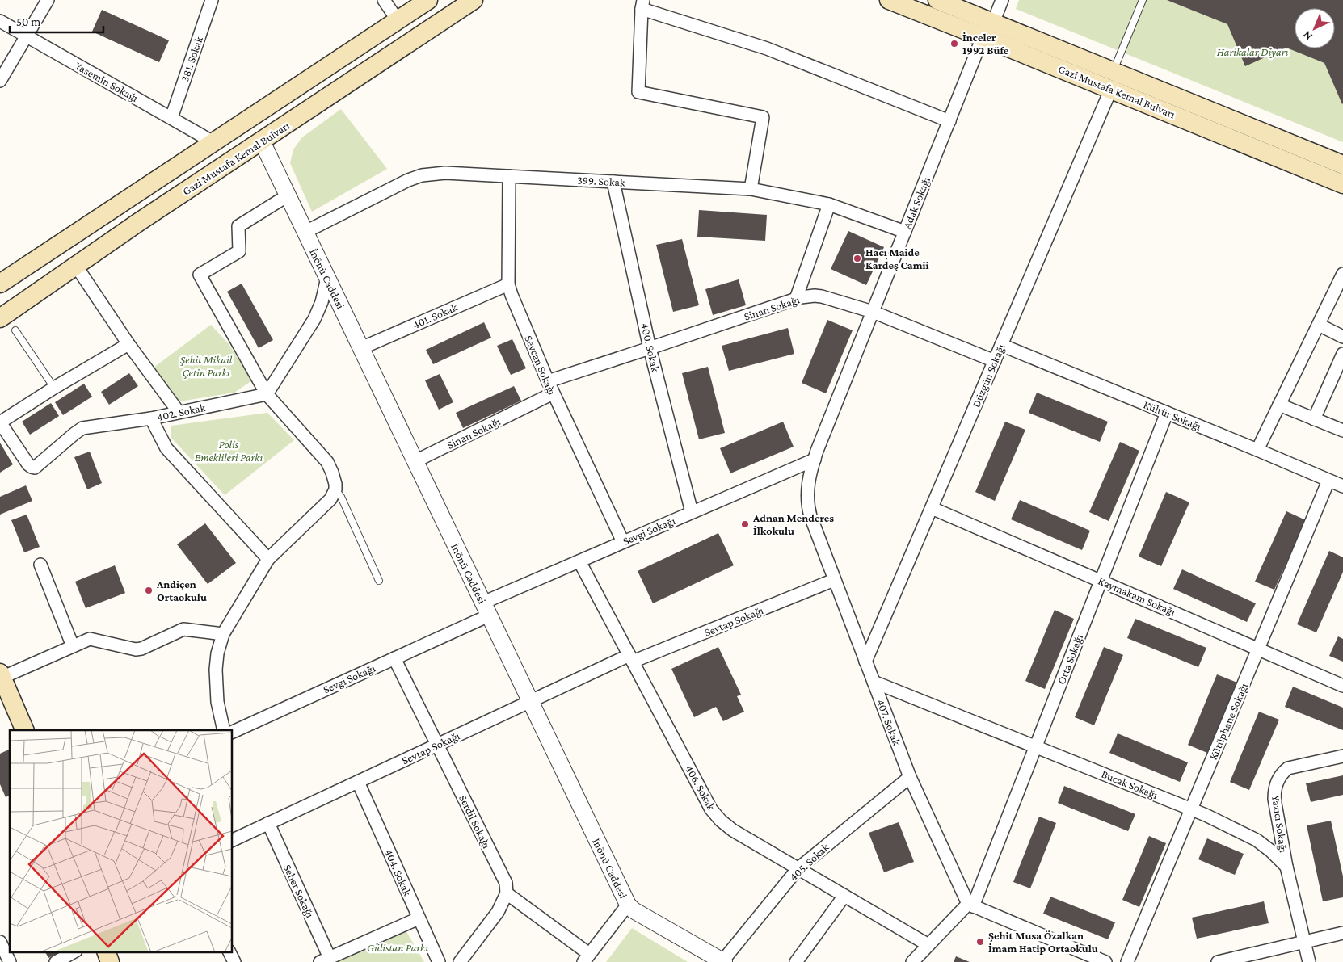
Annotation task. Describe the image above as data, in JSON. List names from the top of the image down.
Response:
{
  "streets": {
    "main road": ["Gazi Mustafa Kemal Bulvarı"],
    "street": [
      "381. Sokak",
      "Yasemin Sokağı",
      "399. Sokak",
      "Adak Sokağı",
      "İnönü Caddesi",
      "Sinan Sokağı",
      "401. Sokak",
      "400. Sokak",
      "Sevcan Sokağı",
      "Düzgün Sokağı",
      "402. Sokak",
      "Kültür Sokağı",
      "Sevgi Sokağı",
      "Kaymakam Sokağı",
      "Sevtap Sokağı",
      "Orta Sokağı",
      "Kütüphane Sokağı",
      "407. Sokak",
      "Bucak Sokağı",
      "406. Sokak",
      "Serdil Sokağı",
      "Yazıcı Sokağı",
      "405. Sokak",
      "404. Sokak",
      "Seher Sokağı"
    ]
  },
  "crossings": [
    ["381. Sokak", "Yasemin Sokağı"],
    ["Gazi Mustafa Kemal Bulvarı", "Adak Sokağı"],
    ["Gazi Mustafa Kemal Bulvarı", "İnönü Caddesi"],
    ["Gazi Mustafa Kemal Bulvarı", "Düzgün Sokağı"],
    ["399. Sokak", "Adak Sokağı"],
    ["399. Sokak", "İnönü Caddesi"],
    ["399. Sokak", "400. Sokak"],
    ["399. Sokak", "Sevcan Sokağı"],
    ["Adak Sokağı", "Sinan Sokağı"],
    ["Adak Sokağı", "Sevgi Sokağı"],
    ["Adak Sokağı", "407. Sokak"],
    ["İnönü Caddesi", "Sinan Sokağı"],
    ["İnönü Caddesi", "401. Sokak"],
    ["İnönü Caddesi", "Sevgi Sokağı"],
    ["İnönü Caddesi", "Sevtap Sokağı"],
    ["İnönü Caddesi", "405. Sokak"],
    ["Sinan Sokağı", "400. Sokak"],
    ["Sinan Sokağı", "Sevcan Sokağı"],
    ["Sinan Sokağı", "Düzgün Sokağı"],
    ["401. Sokak", "Sevcan Sokağı"],
    ["400. Sokak", "Sevgi Sokağı"],
    ["Sevcan Sokağı", "Sevgi Sokağı"],
    ["Düzgün Sokağı", "Kültür Sokağı"],
    ["Düzgün Sokağı", "Kaymakam Sokağı"],
    ["Düzgün Sokağı", "407. Sokak"],
    ["Kültür Sokağı", "Orta Sokağı"],
    ["Kültür Sokağı", "Kütüphane Sokağı"],
    ["Sevgi Sokağı", "407. Sokak"],
    ["Sevgi Sokağı", "406. Sokak"],
    ["Sevgi Sokağı", "Serdil Sokağı"],
    ["Kaymakam Sokağı", "Orta Sokağı"],
    ["Kaymakam Sokağı", "Kütüphane Sokağı"],
    ["Sevtap Sokağı", "407. Sokak"],
    ["Sevtap Sokağı", "406. Sokak"],
    ["Sevtap Sokağı", "Serdil Sokağı"],
    ["Sevtap Sokağı", "404. Sokak"],
    ["Sevtap Sokağı", "Seher Sokağı"],
    ["Orta Sokağı", "407. Sokak"],
    ["Orta Sokağı", "Bucak Sokağı"],
    ["Kütüphane Sokağı", "Bucak Sokağı"],
    ["407. Sokak", "Bucak Sokağı"],
    ["407. Sokak", "405. Sokak"],
    ["Bucak Sokağı", "Yazıcı Sokağı"],
    ["406. Sokak", "405. Sokak"]
  ],
  "parks": [
    "Harikalar Diyarı",
    "Şehit Mikail Çetin Parkı",
    "Polis Emeklileri Parkı",
    "Gülistan Parkı"
  ],
  "places": [
    "İnceler 1992 Büfe",
    "Hacı Maide Kardeş Camii",
    "Adnan Menderes İlkokulu",
    "Andiçen Ortaokulu",
    "Şehit Musa Özalkan İmam Hatip Ortaokulu"
  ],
  "scale_bar": "50 m",
  "north": "bottom left"
}
